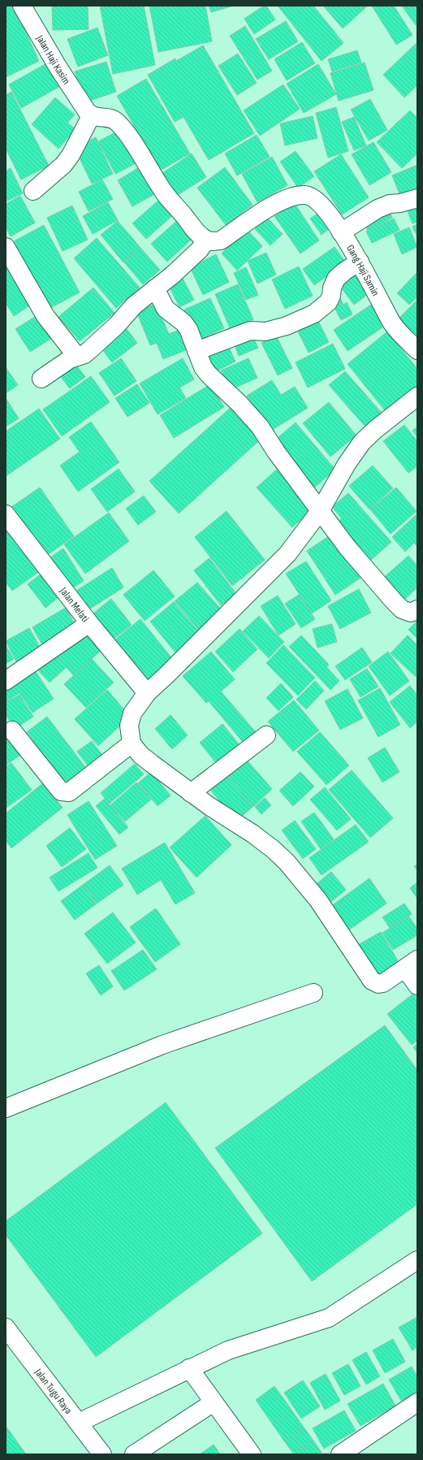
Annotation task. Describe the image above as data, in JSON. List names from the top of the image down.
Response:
{
  "streets": {
    "street": [
      "Jalan Haji Kasim",
      "Gang Haji Samin",
      "Jalan Melati",
      "Jalan Tugu Raya"
    ]
  }
}
